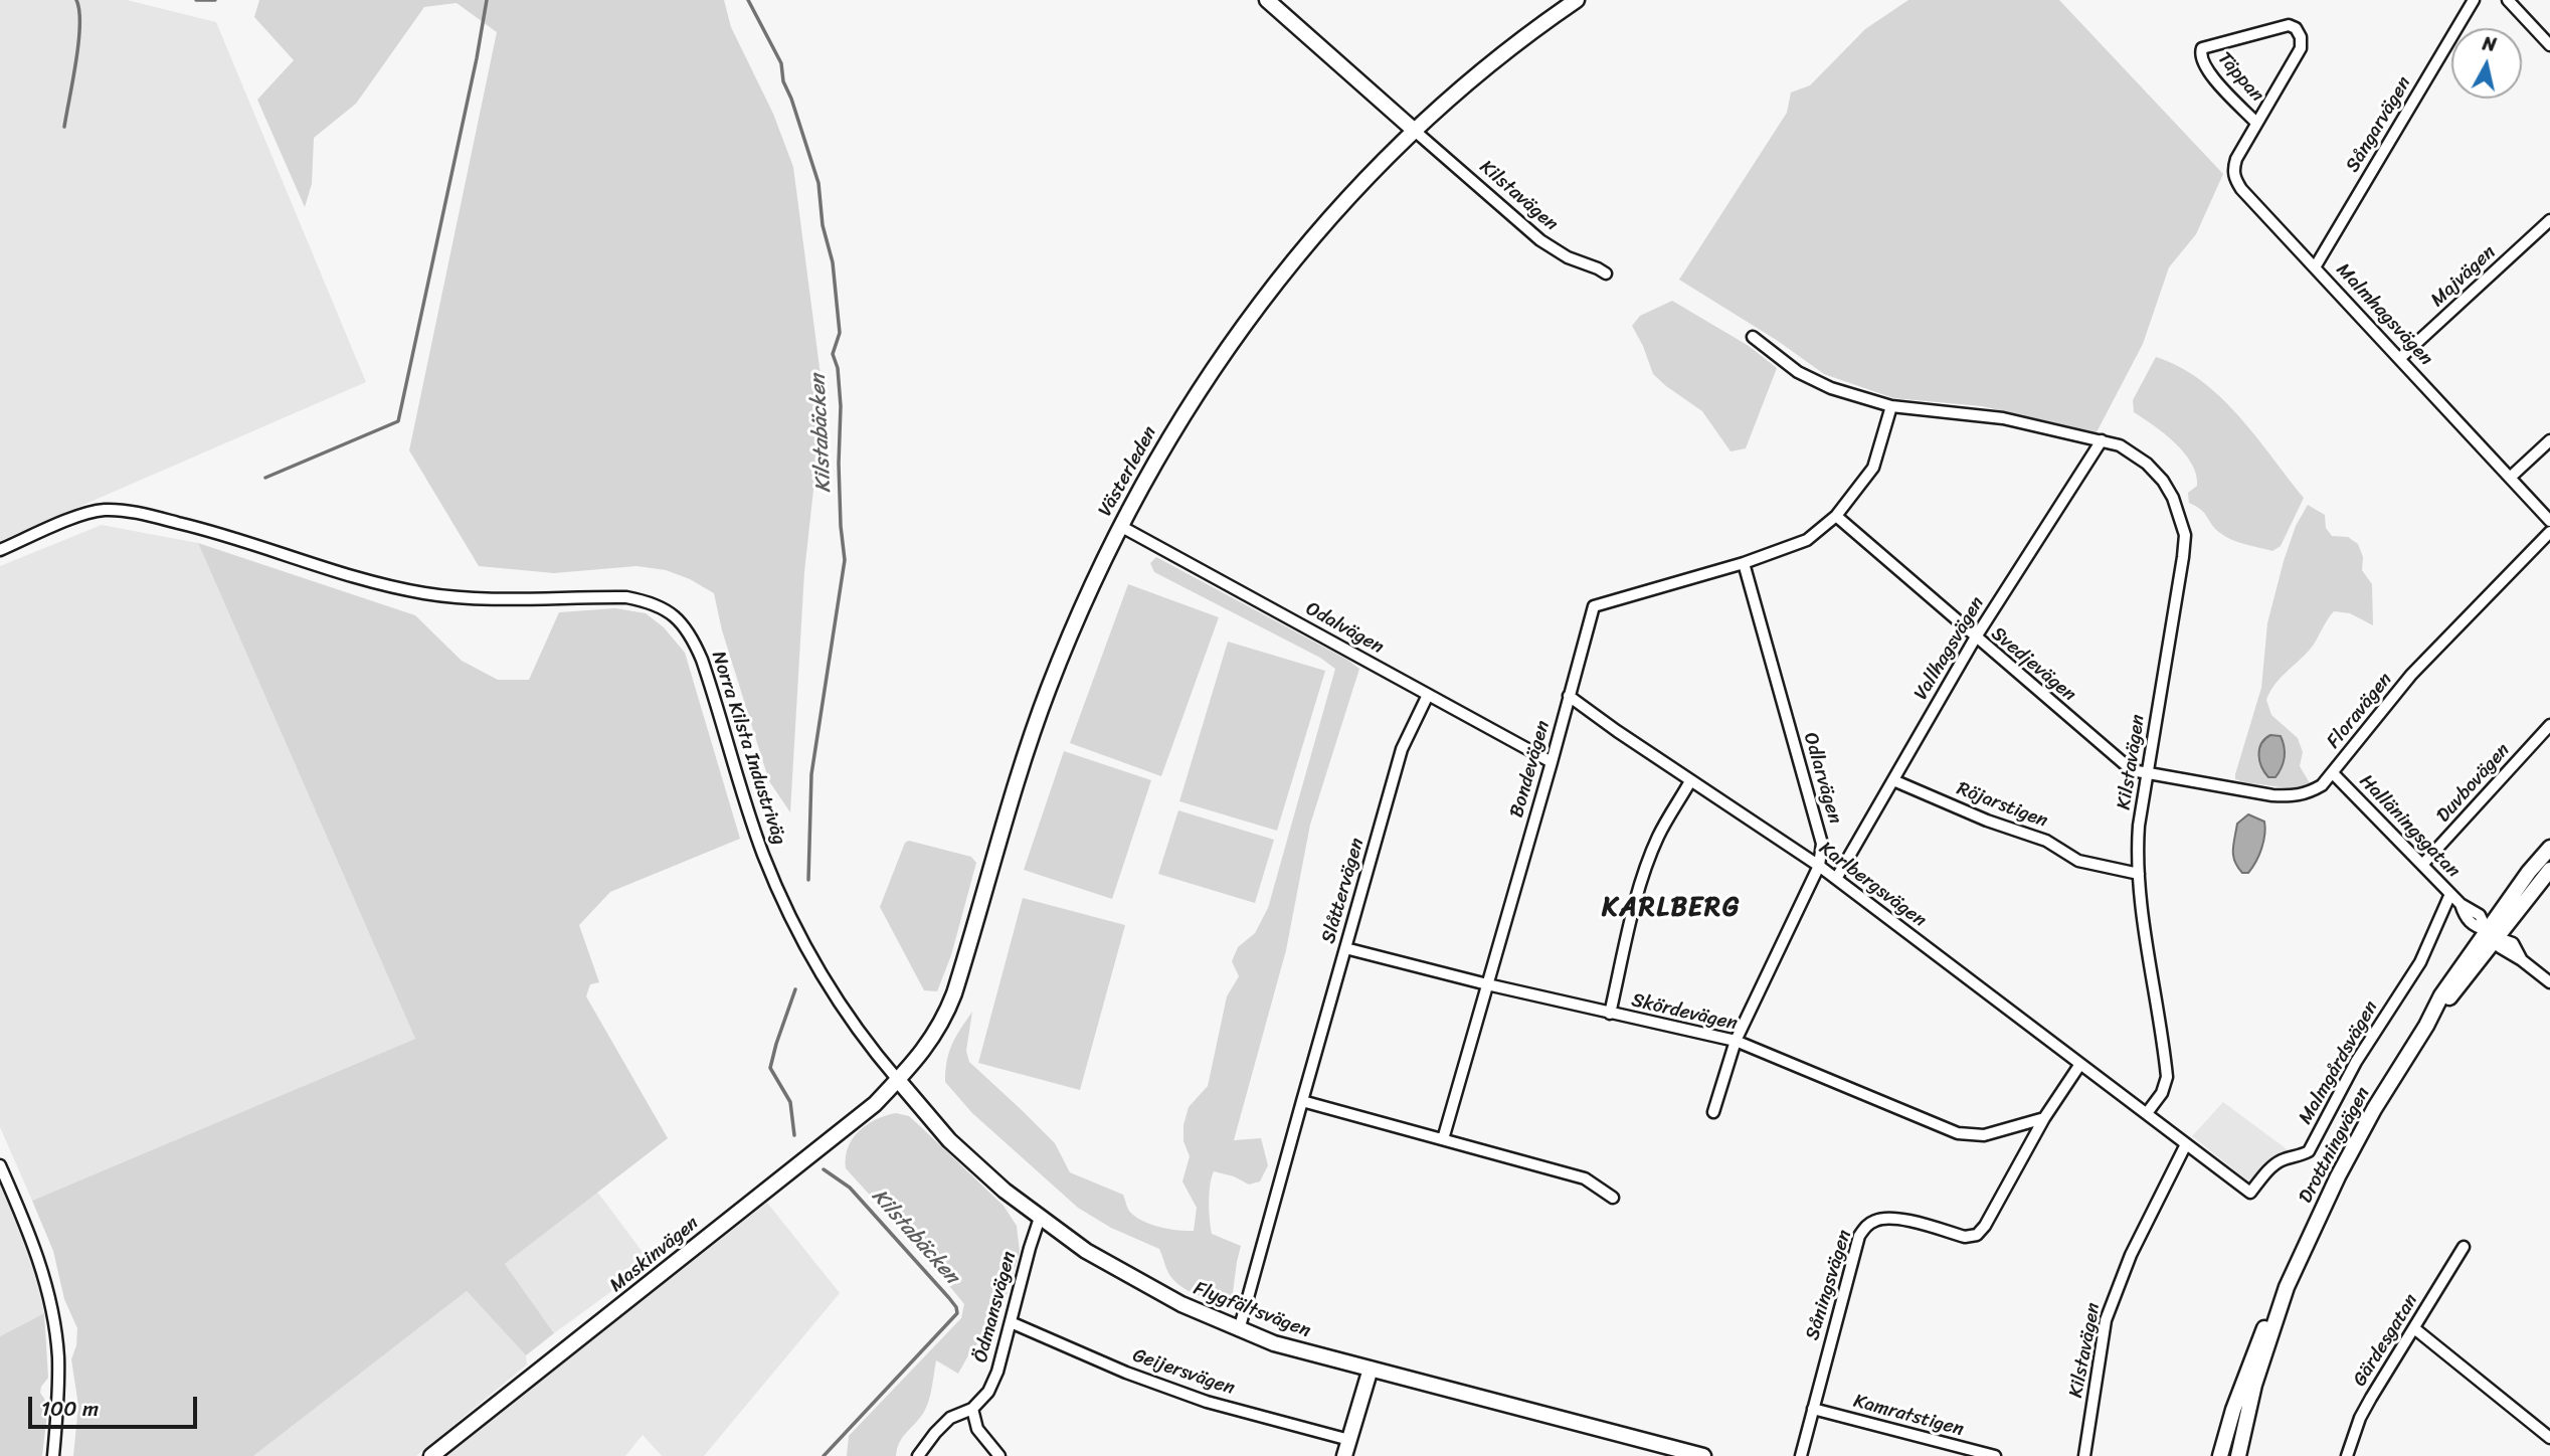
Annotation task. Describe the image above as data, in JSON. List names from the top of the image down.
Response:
{
  "streets": {
    "street": [
      "Täppan",
      "Sångarvägen",
      "Kilstavägen",
      "Majvägen",
      "Malmhagsvägen",
      "Västerleden",
      "Odalvägen",
      "Vallhagsvägen",
      "Svedjevägen",
      "Floravägen",
      "Norra Kilsta Industriväg",
      "Bondevägen",
      "Odlarvägen",
      "Duvbovägen",
      "Röjarstigen",
      "Halläningsgatan",
      "Karlbergsvägen",
      "Slåttervägen",
      "Skördevägen",
      "Malmgårdsvägen",
      "Drottningvägen",
      "Maskinvägen",
      "Såningsvägen",
      "Ödmansvägen",
      "Flygfältsvägen",
      "Gärdesgatan",
      "Geijersvägen",
      "Kamratstigen"
    ]
  },
  "crossings": [
    ["Täppan", "Malmhagsvägen"],
    ["Sångarvägen", "Malmhagsvägen"],
    ["Kilstavägen", "Västerleden"],
    ["Kilstavägen", "Vallhagsvägen"],
    ["Kilstavägen", "Svedjevägen"],
    ["Kilstavägen", "Floravägen"],
    ["Kilstavägen", "Bondevägen"],
    ["Kilstavägen", "Röjarstigen"],
    ["Kilstavägen", "Karlbergsvägen"],
    ["Kilstavägen", "Malmgårdsvägen"],
    ["Majvägen", "Malmhagsvägen"],
    ["Västerleden", "Odalvägen"],
    ["Västerleden", "Norra Kilsta Industriväg"],
    ["Västerleden", "Maskinvägen"],
    ["Västerleden", "Flygfältsvägen"],
    ["Odalvägen", "Bondevägen"],
    ["Odalvägen", "Slåttervägen"],
    ["Vallhagsvägen", "Svedjevägen"],
    ["Vallhagsvägen", "Röjarstigen"],
    ["Vallhagsvägen", "Karlbergsvägen"],
    ["Svedjevägen", "Floravägen"],
    ["Svedjevägen", "Bondevägen"],
    ["Floravägen", "Halläningsgatan"],
    ["Norra Kilsta Industriväg", "Maskinvägen"],
    ["Norra Kilsta Industriväg", "Flygfältsvägen"],
    ["Bondevägen", "Odlarvägen"],
    ["Bondevägen", "Karlbergsvägen"],
    ["Bondevägen", "Skördevägen"],
    ["Odlarvägen", "Karlbergsvägen"],
    ["Odlarvägen", "Skördevägen"],
    ["Duvbovägen", "Halläningsgatan"],
    ["Halläningsgatan", "Malmgårdsvägen"],
    ["Halläningsgatan", "Drottningvägen"],
    ["Karlbergsvägen", "Såningsvägen"],
    ["Slåttervägen", "Skördevägen"],
    ["Slåttervägen", "Flygfältsvägen"],
    ["Skördevägen", "Såningsvägen"],
    ["Maskinvägen", "Flygfältsvägen"],
    ["Såningsvägen", "Kamratstigen"],
    ["Ödmansvägen", "Flygfältsvägen"],
    ["Ödmansvägen", "Geijersvägen"]
  ],
  "districts": ["KARLBERG"],
  "water": ["Kilstabäcken"],
  "scale_bar": "100 m",
  "north": "top"
}
